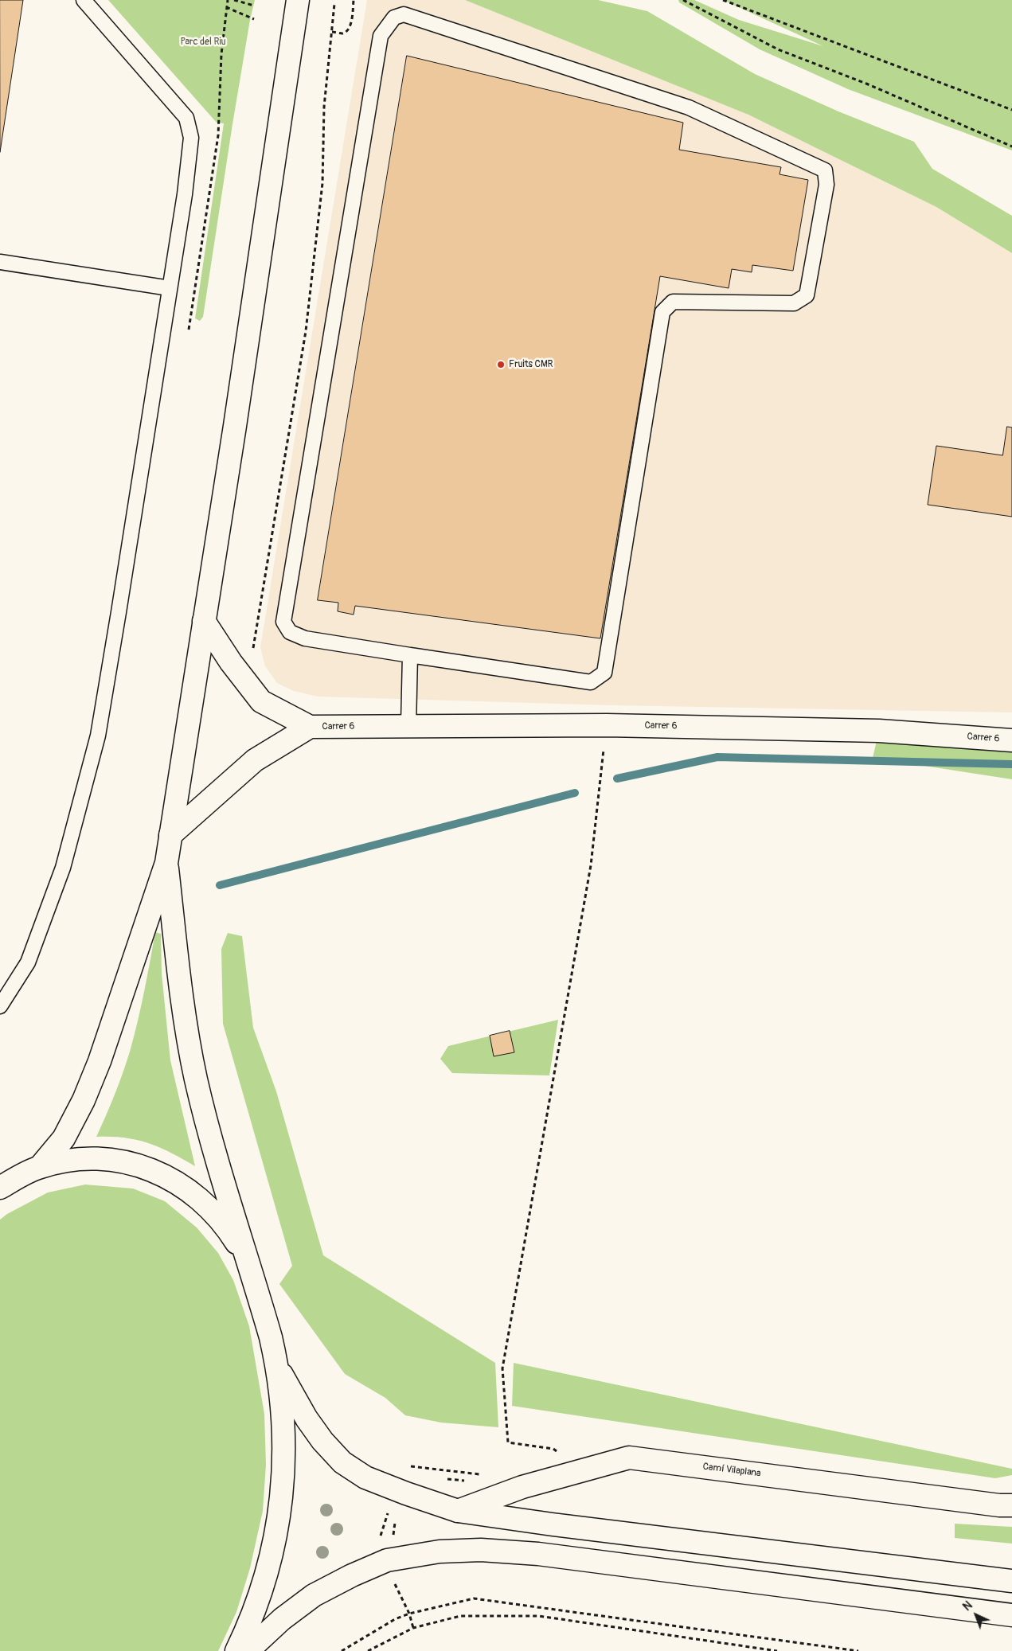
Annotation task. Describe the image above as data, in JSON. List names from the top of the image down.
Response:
{
  "streets": {
    "main road": ["Carrer 6", "Camí Vilaplana"]
  },
  "parks": ["Parc del Riu"],
  "places": ["Fruits CMR"],
  "north": "top left"
}
